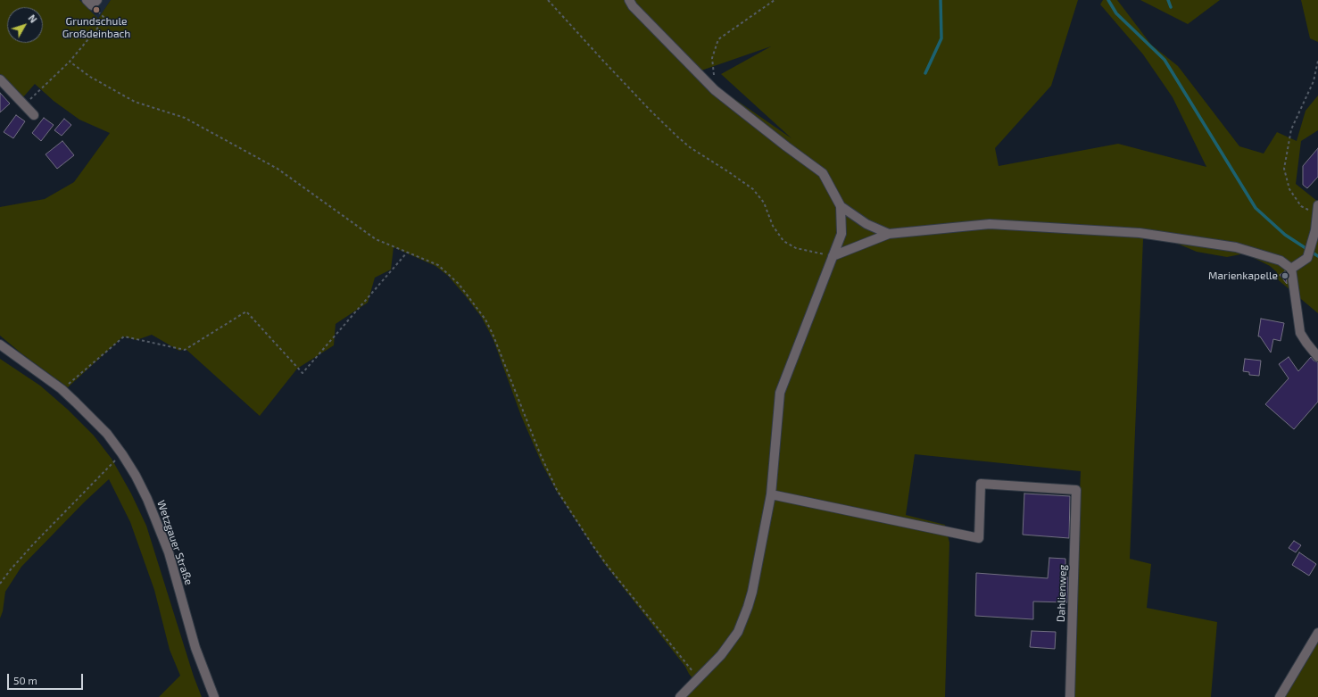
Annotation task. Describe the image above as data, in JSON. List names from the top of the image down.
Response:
{
  "streets": {
    "street": ["Wetzgauer Straße", "Dahlienweg"]
  },
  "places": ["Grundschule Großdeinbach", "Marienkapelle"],
  "scale_bar": "50 m",
  "north": "top right"
}
